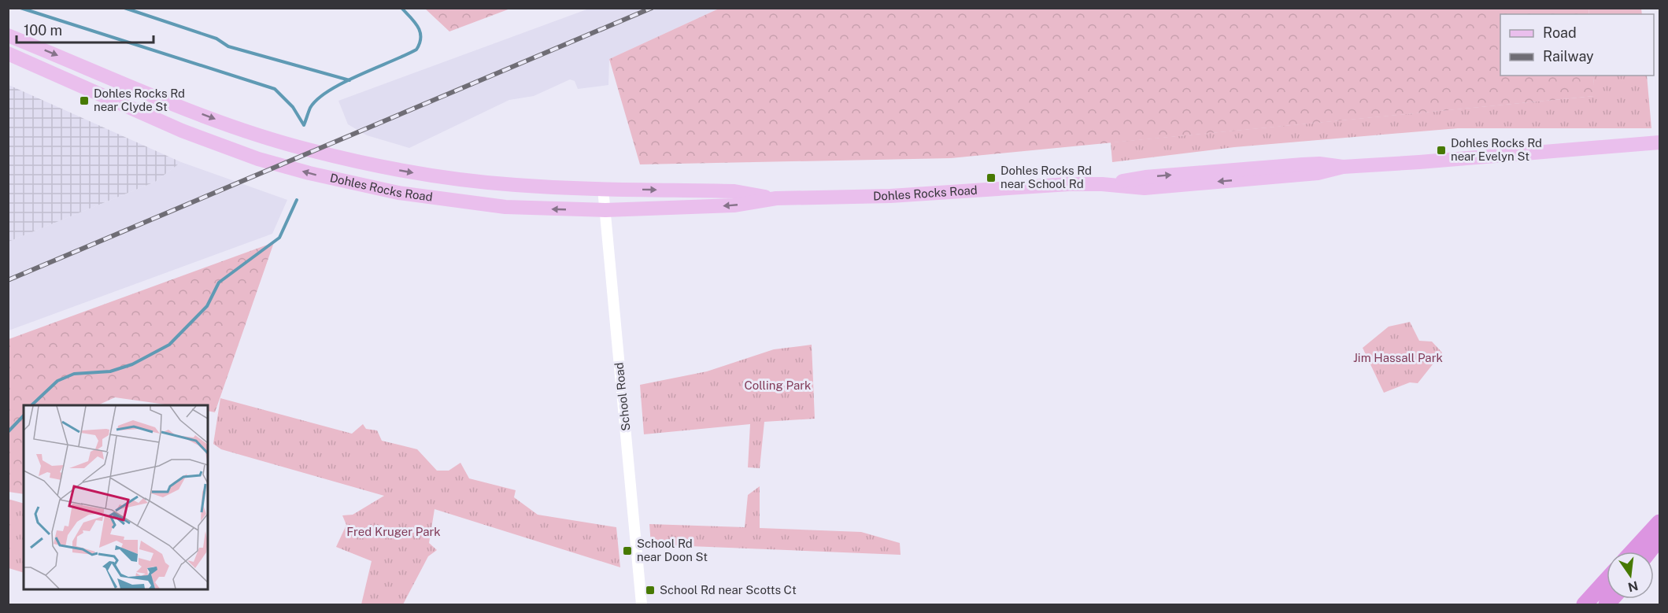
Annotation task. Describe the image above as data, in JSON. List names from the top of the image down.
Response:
{
  "streets": {
    "main road": ["Dohles Rocks Road"],
    "street": ["School Road"]
  },
  "crossings": [
    ["Dohles Rocks Road", "School Road"]
  ],
  "parks": ["Jim Hassall Park", "Colling Park", "Fred Kruger Park"],
  "places": {
    "transit": [
      "Dohles Rocks Rd near Clyde St",
      "Dohles Rocks Rd near Evelyn St",
      "Dohles Rocks Rd near School Rd",
      "School Rd near Doon St",
      "School Rd near Scotts Ct"
    ]
  },
  "legend": ["Road", "Railway"],
  "scale_bar": "100 m",
  "north": "bottom"
}
